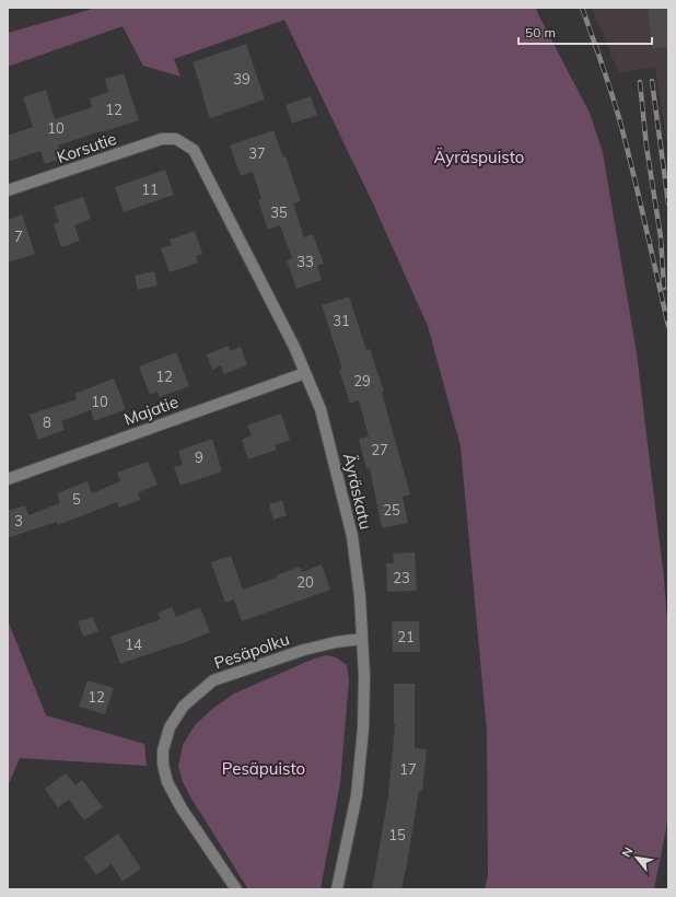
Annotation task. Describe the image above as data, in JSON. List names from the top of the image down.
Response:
{
  "streets": {
    "street": [
      "Korsutie",
      "Majatie",
      "Äyräskatu",
      "Pesäpolku"
    ]
  },
  "crossings": [
    ["Korsutie", "Äyräskatu"],
    ["Majatie", "Äyräskatu"],
    ["Äyräskatu", "Pesäpolku"]
  ],
  "parks": ["Äyräspuisto", "Pesäpuisto"],
  "house_numbers": [
    "39",
    "12",
    "10",
    "37",
    "11",
    "35",
    "7",
    "33",
    "31",
    "12",
    "29",
    "10",
    "8",
    "27",
    "9",
    "5",
    "25",
    "3",
    "23",
    "20",
    "21",
    "14",
    "12",
    "17",
    "15"
  ],
  "scale_bar": "50 m",
  "north": "top left"
}
